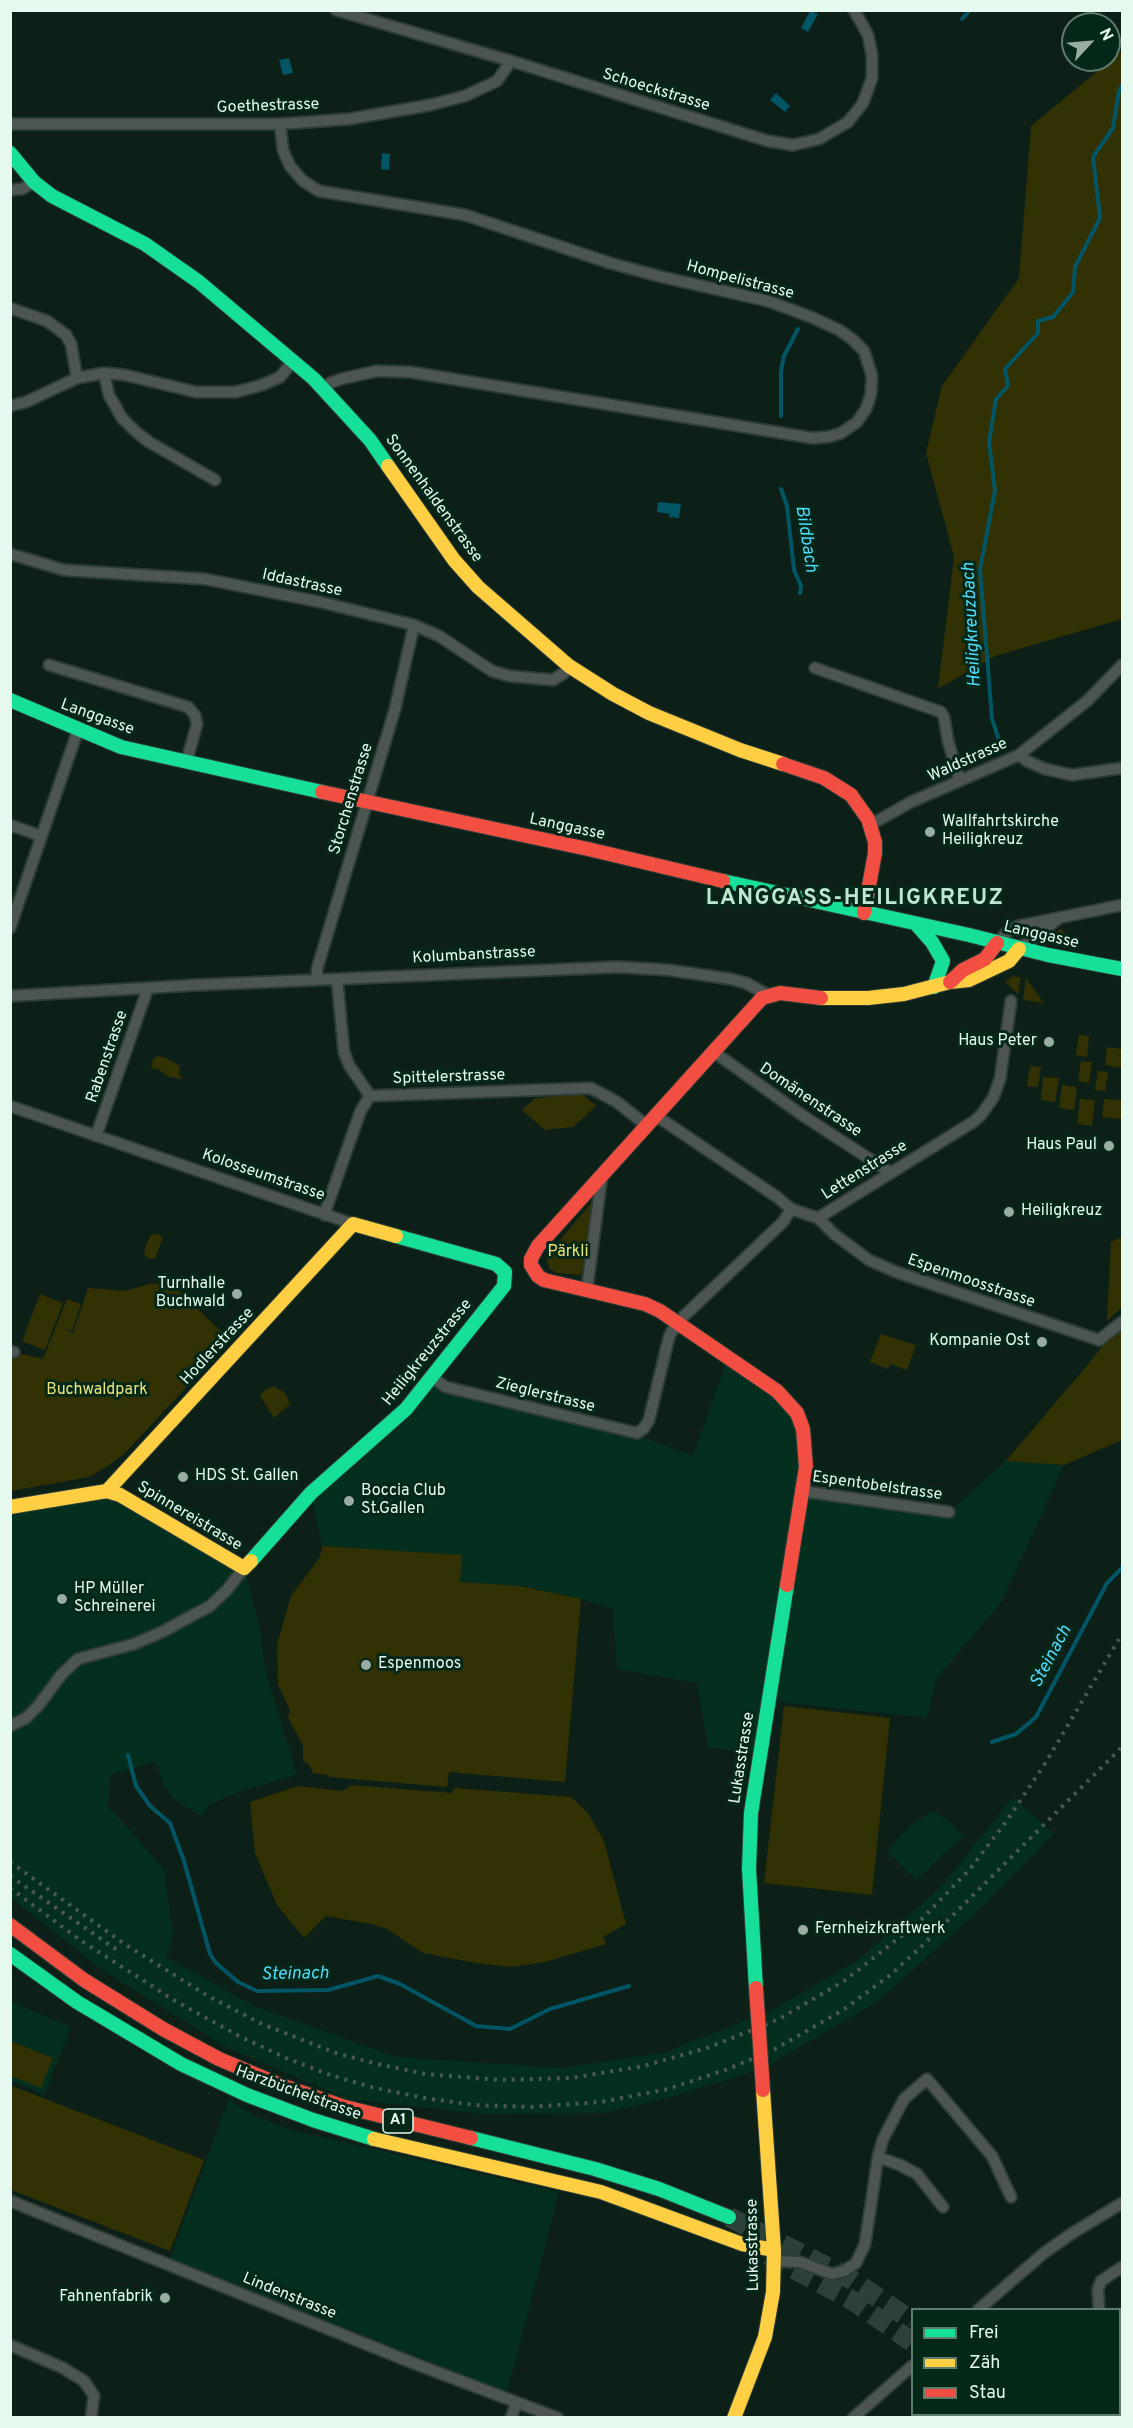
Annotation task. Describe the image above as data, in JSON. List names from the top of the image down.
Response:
{
  "streets": {
    "main road": [
      "Sonnenhaldenstrasse",
      "Langgasse",
      "Kolumbanstrasse",
      "Kolosseumstrasse",
      "Hodlerstrasse",
      "Heiligkreuzstrasse",
      "Spinnereistrasse",
      "Lukasstrasse",
      "Harzbüchelstrasse",
      "A1"
    ],
    "street": [
      "Schoeckstrasse",
      "Goethestrasse",
      "Hompelistrasse",
      "Iddastrasse",
      "Waldstrasse",
      "Storchenstrasse",
      "Rabenstrasse",
      "Spittelerstrasse",
      "Domänenstrasse",
      "Lettenstrasse",
      "Espenmoosstrasse",
      "Zieglerstrasse",
      "Espentobelstrasse",
      "Lindenstrasse"
    ]
  },
  "crossings": [
    ["Schoeckstrasse", "Goethestrasse"],
    ["Goethestrasse", "Hompelistrasse"],
    ["Hompelistrasse", "Sonnenhaldenstrasse"],
    ["Sonnenhaldenstrasse", "Iddastrasse"],
    ["Sonnenhaldenstrasse", "Langgasse"],
    ["Sonnenhaldenstrasse", "Waldstrasse"],
    ["Iddastrasse", "Storchenstrasse"],
    ["Langgasse", "Storchenstrasse"],
    ["Langgasse", "Kolumbanstrasse"],
    ["Storchenstrasse", "Kolumbanstrasse"],
    ["Kolumbanstrasse", "Rabenstrasse"],
    ["Rabenstrasse", "Kolosseumstrasse"],
    ["Spittelerstrasse", "Kolosseumstrasse"],
    ["Domänenstrasse", "Lettenstrasse"],
    ["Lettenstrasse", "Espenmoosstrasse"],
    ["Kolosseumstrasse", "Hodlerstrasse"],
    ["Kolosseumstrasse", "Heiligkreuzstrasse"],
    ["Hodlerstrasse", "Spinnereistrasse"],
    ["Heiligkreuzstrasse", "Zieglerstrasse"],
    ["Heiligkreuzstrasse", "Spinnereistrasse"],
    ["Zieglerstrasse", "Lukasstrasse"],
    ["Espentobelstrasse", "Lukasstrasse"],
    ["Lukasstrasse", "Harzbüchelstrasse"]
  ],
  "districts": ["LANGGASS-HEILIGKREUZ"],
  "water": ["Bildbach", "Heiligkreuzbach", "Steinach"],
  "parks": ["Pärkli", "Buchwaldpark"],
  "places": [
    "Wallfahrtskirche Heiligkreuz",
    "Haus Peter",
    "Haus Paul",
    "Heiligkreuz",
    "Turnhalle Buchwald",
    "Kompanie Ost",
    "HDS St. Gallen",
    "Boccia Club St.Gallen",
    "HP Müller Schreinerei",
    "Espenmoos",
    "Fernheizkraftwerk",
    "Fahnenfabrik"
  ],
  "legend": ["Frei", "Zäh", "Stau"],
  "north": "top right"
}
